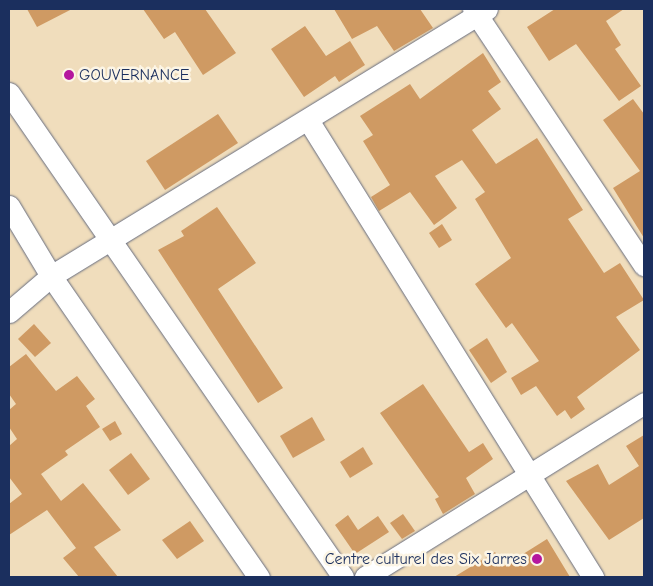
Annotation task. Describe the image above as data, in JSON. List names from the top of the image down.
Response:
{
  "places": ["GOUVERNANCE", "Centre culturel des Six Jarres"]
}
